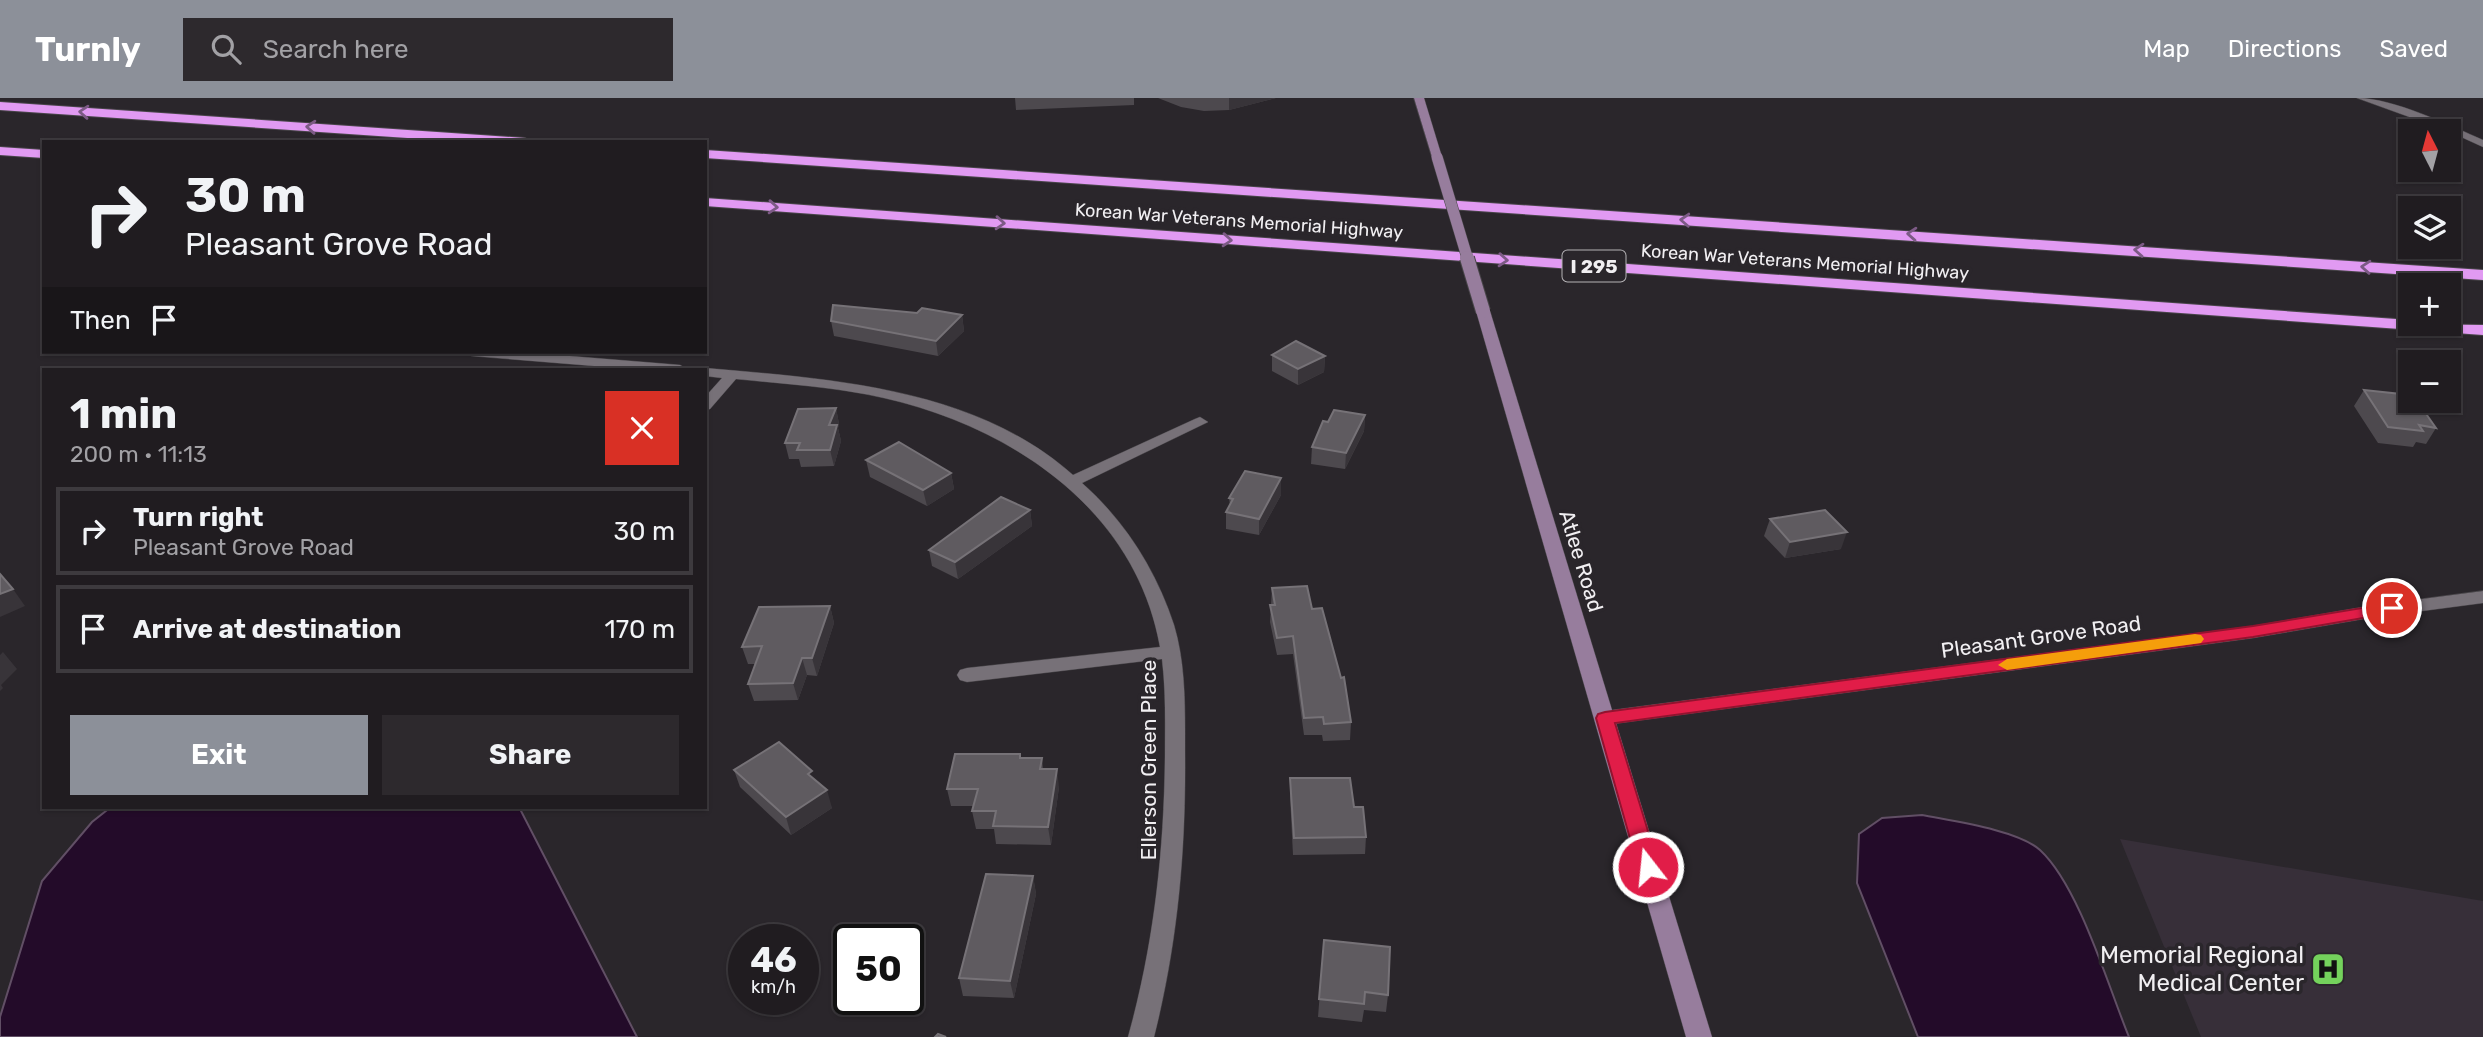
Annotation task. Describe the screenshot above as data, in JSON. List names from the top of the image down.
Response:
{
  "streets": {
    "highway": ["Korean War Veterans Memorial Highway", "I 295"],
    "main road": ["Atlee Road"],
    "street": ["Pleasant Grove Road", "Ellerson Green Place"]
  },
  "crossings": [
    ["Atlee Road", "Pleasant Grove Road"]
  ],
  "places": {
    "hospital": ["Memorial Regional Medical Center"]
  },
  "north": "top",
  "page": {
    "header": "Turnly",
    "search": "Search here",
    "nav": ["Map", "Directions", "Saved"],
    "map_buttons": ["+", "−"],
    "turn": ["30 m", "Pleasant Grove Road"],
    "then": "Then",
    "heading": ["1 min", "200 m · 11:13"],
    "list": [
      {
        "name": "Turn right",
        "note": "Pleasant Grove Road",
        "value": "30 m"
      },
      {
        "name": "Arrive at destination",
        "value": "170 m"
      }
    ],
    "buttons": ["Exit", "Share"],
    "speed": "46 km/h",
    "limit": "50"
  }
}
